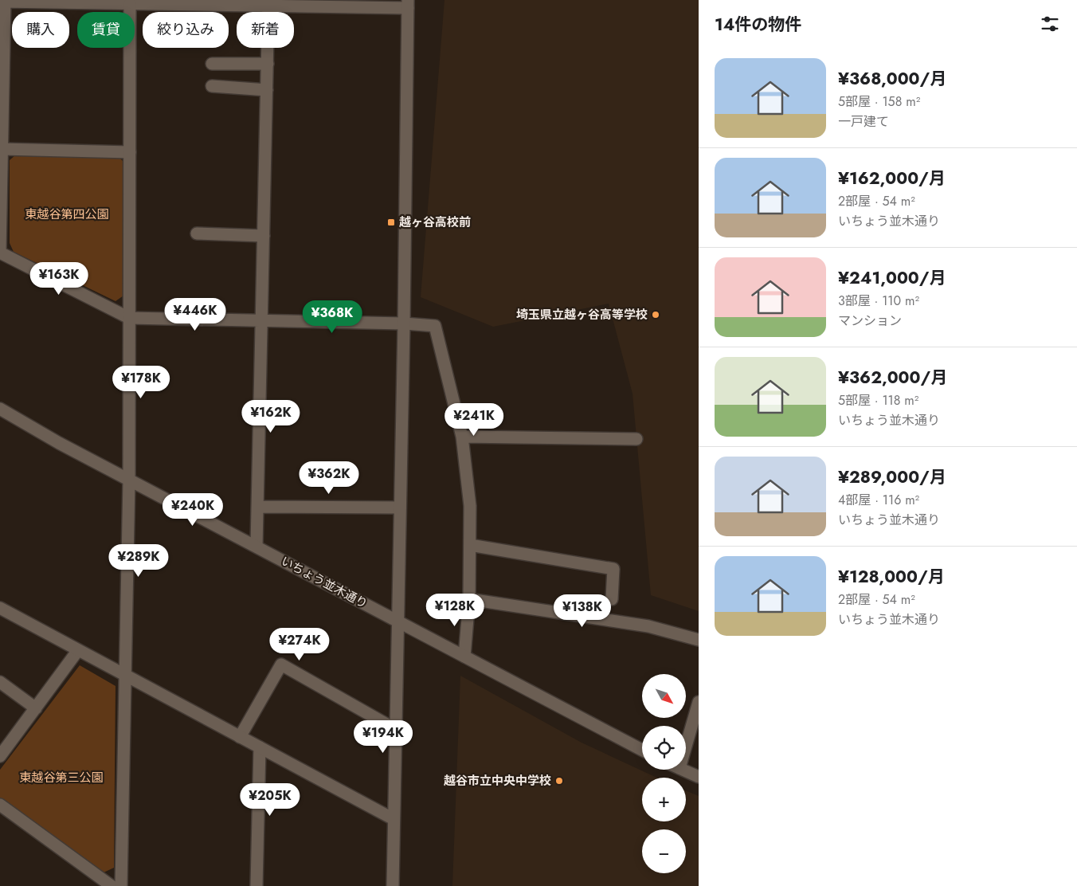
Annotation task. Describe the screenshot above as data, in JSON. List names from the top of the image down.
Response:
{
  "streets": {
    "street": ["いちょう並木通り"]
  },
  "parks": ["東越谷第四公園", "東越谷第三公園"],
  "places": {
    "transit": ["越ヶ谷高校前"],
    "other": ["埼玉県立越ヶ谷高等学校", "越谷市立中央中学校"]
  },
  "north": "bottom right",
  "page": {
    "heading": "14件の物件",
    "chip": [
      "購入",
      "賃貸",
      "絞り込み",
      "新着"
    ],
    "list": [
      {
        "name": "¥368,000/月",
        "note": "5部屋 · 158 m² · 一戸建て"
      },
      {
        "name": "¥162,000/月",
        "note": "2部屋 · 54 m² · いちょう並木通り"
      },
      {
        "name": "¥241,000/月",
        "note": "3部屋 · 110 m² · マンション"
      },
      {
        "name": "¥362,000/月",
        "note": "5部屋 · 118 m² · いちょう並木通り"
      },
      {
        "name": "¥289,000/月",
        "note": "4部屋 · 116 m² · いちょう並木通り"
      },
      {
        "name": "¥128,000/月",
        "note": "2部屋 · 54 m² · いちょう並木通り"
      }
    ],
    "price": [
      "¥163K",
      "¥446K",
      "¥368K",
      "¥178K",
      "¥162K",
      "¥241K",
      "¥362K",
      "¥240K",
      "¥289K",
      "¥128K",
      "¥138K",
      "¥274K",
      "¥194K",
      "¥205K"
    ],
    "map_buttons": ["+", "−"]
  }
}
